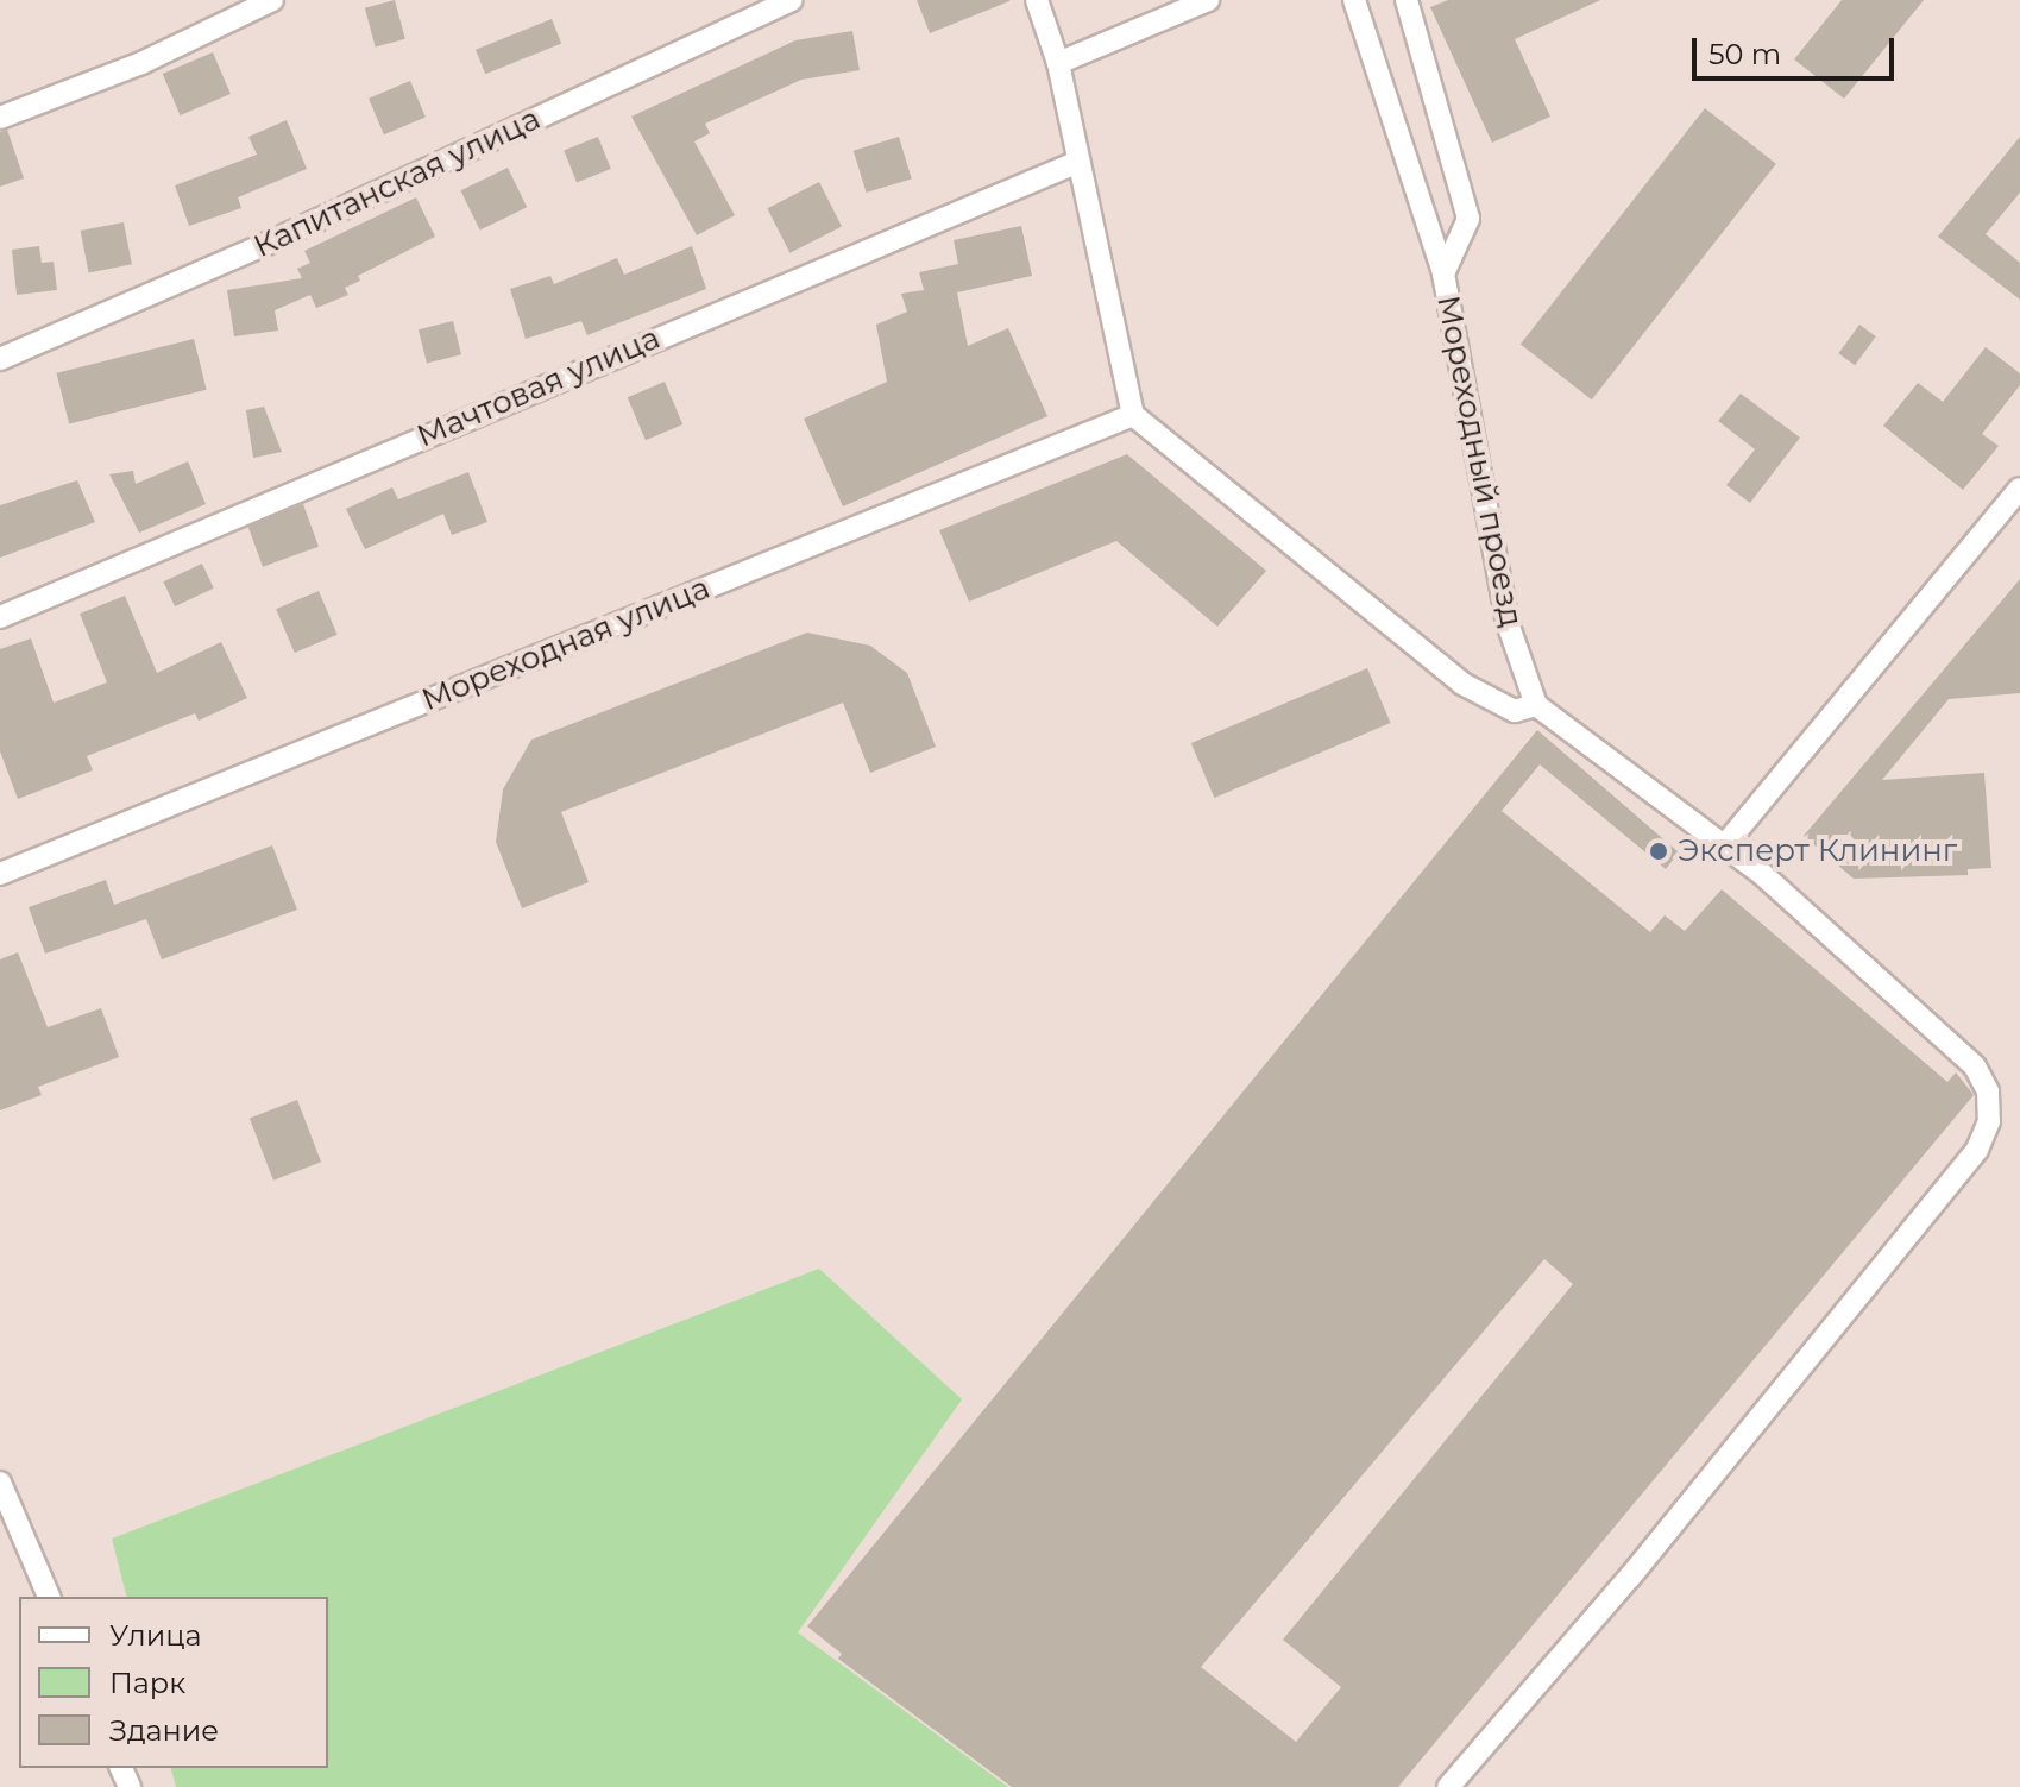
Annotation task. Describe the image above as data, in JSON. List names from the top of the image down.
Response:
{
  "streets": {
    "street": [
      "Капитанская улица",
      "Мачтовая улица",
      "Мореходный проезд",
      "Мореходная улица"
    ]
  },
  "places": ["Эксперт Клининг"],
  "legend": ["Улица", "Парк", "Здание"],
  "scale_bar": "50 m"
}
